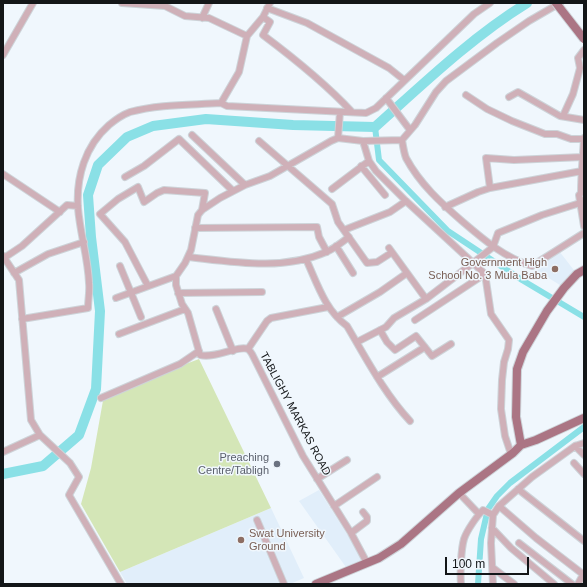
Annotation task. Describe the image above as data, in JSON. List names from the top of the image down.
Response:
{
  "streets": {
    "street": ["TABLIGHY MARKAS ROAD"]
  },
  "places": ["Government High School No. 3 Mula Baba", "Preaching Centre/Tabligh", "Swat University Ground"],
  "scale_bar": "100 m"
}
